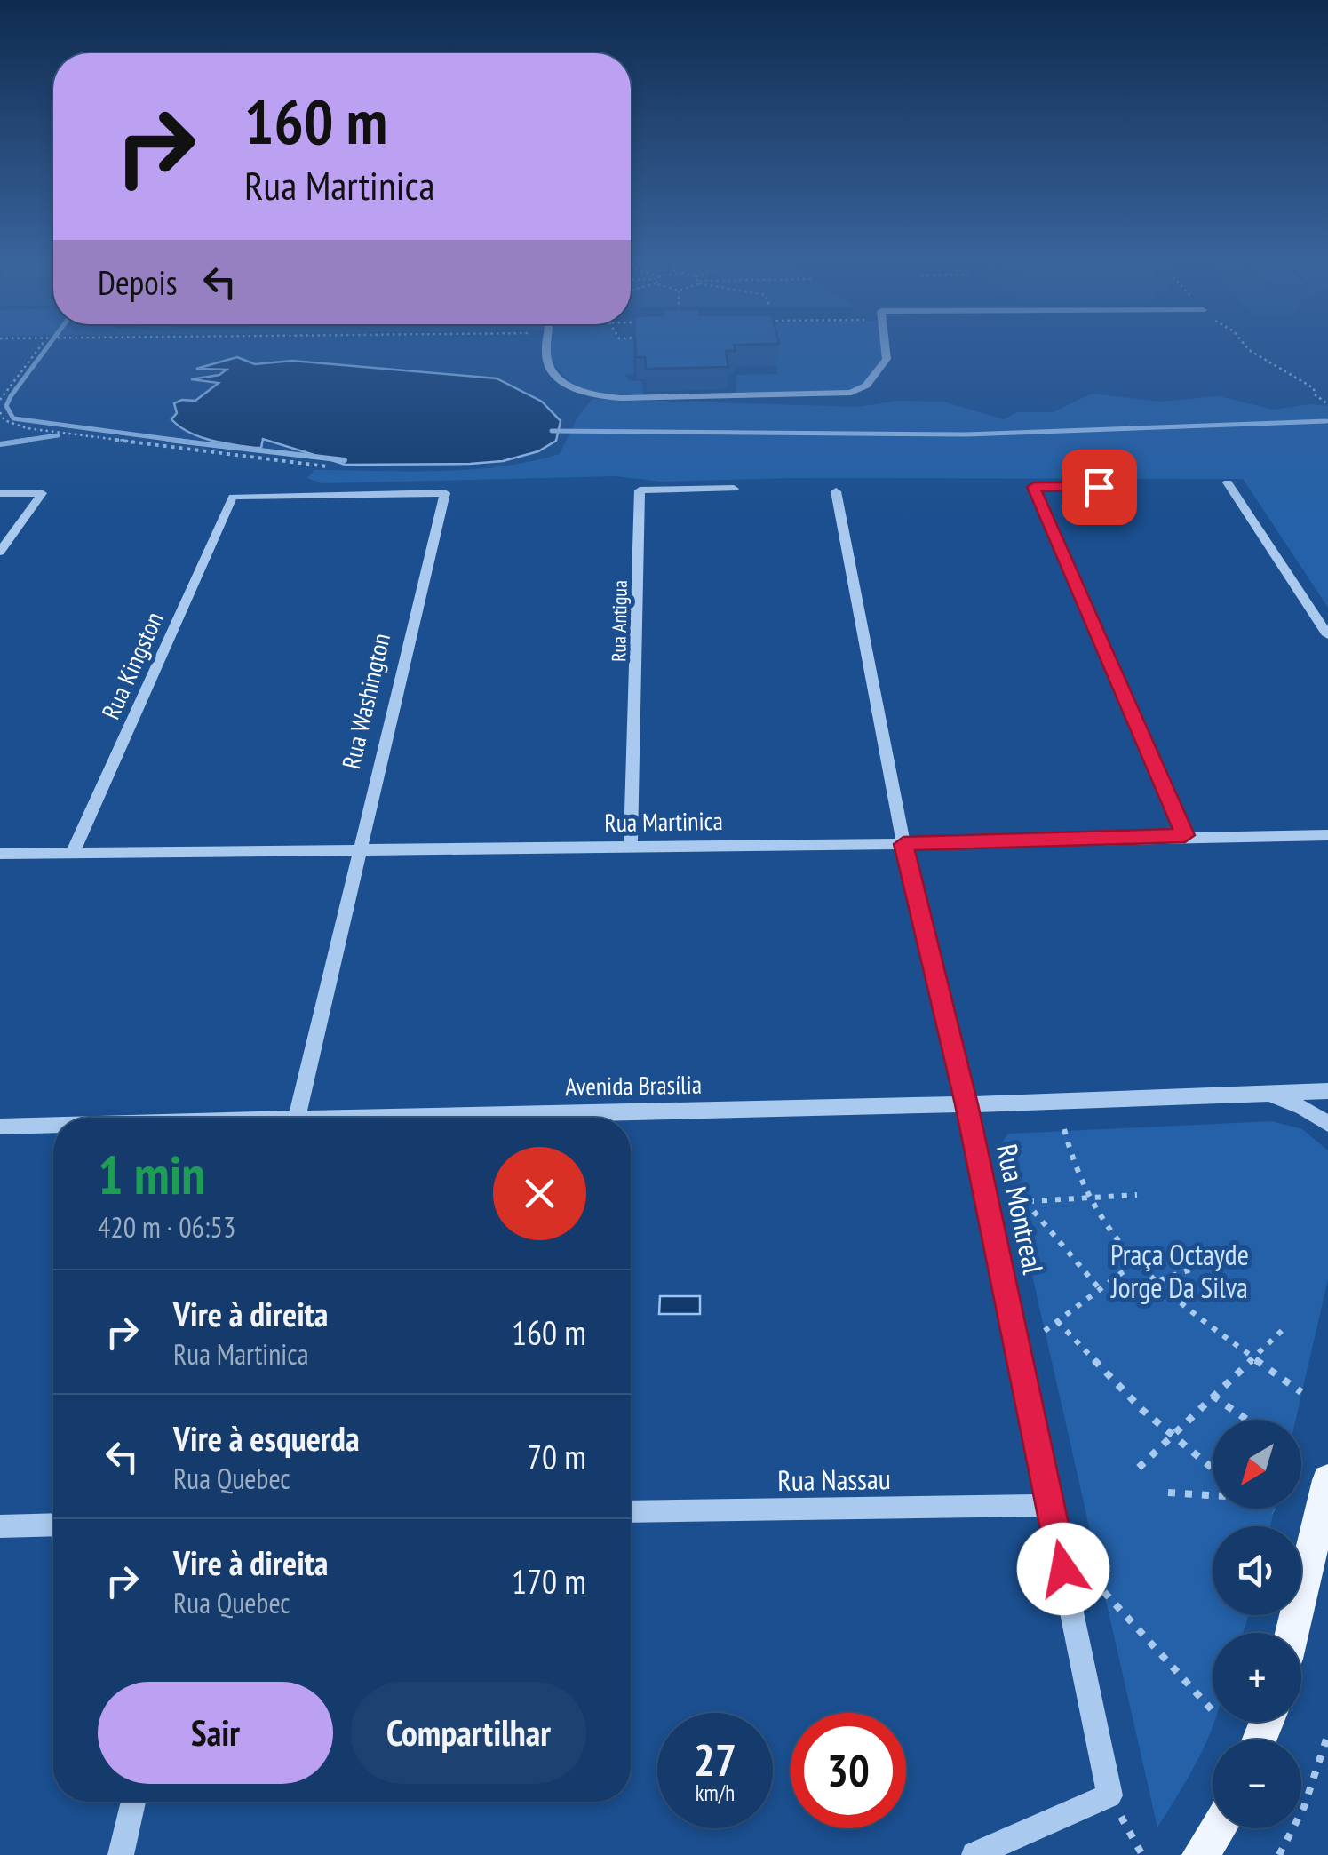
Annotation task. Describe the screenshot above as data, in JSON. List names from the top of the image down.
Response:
{
  "streets": {
    "street": [
      "Rua Antigua",
      "Rua Kingston",
      "Rua Washington",
      "Rua Martinica",
      "Avenida Brasília",
      "Rua Montreal",
      "Rua Nassau"
    ]
  },
  "crossings": [
    ["Rua Antigua", "Rua Martinica"],
    ["Rua Kingston", "Rua Washington"],
    ["Rua Kingston", "Rua Martinica"],
    ["Rua Washington", "Rua Martinica"],
    ["Rua Martinica", "Rua Montreal"],
    ["Avenida Brasília", "Rua Montreal"],
    ["Rua Montreal", "Rua Nassau"]
  ],
  "parks": ["Praça Octayde Jorge Da Silva"],
  "north": "bottom left",
  "page": {
    "turn": ["160 m", "Rua Martinica"],
    "then": "Depois",
    "heading": ["1 min", "420 m · 06:53"],
    "list": [
      {
        "name": "Vire à direita",
        "note": "Rua Martinica",
        "value": "160 m"
      },
      {
        "name": "Vire à esquerda",
        "note": "Rua Quebec",
        "value": "70 m"
      },
      {
        "name": "Vire à direita",
        "note": "Rua Quebec",
        "value": "170 m"
      }
    ],
    "map_buttons": ["+", "−"],
    "buttons": ["Sair", "Compartilhar"],
    "speed": "27 km/h",
    "limit": "30"
  }
}
